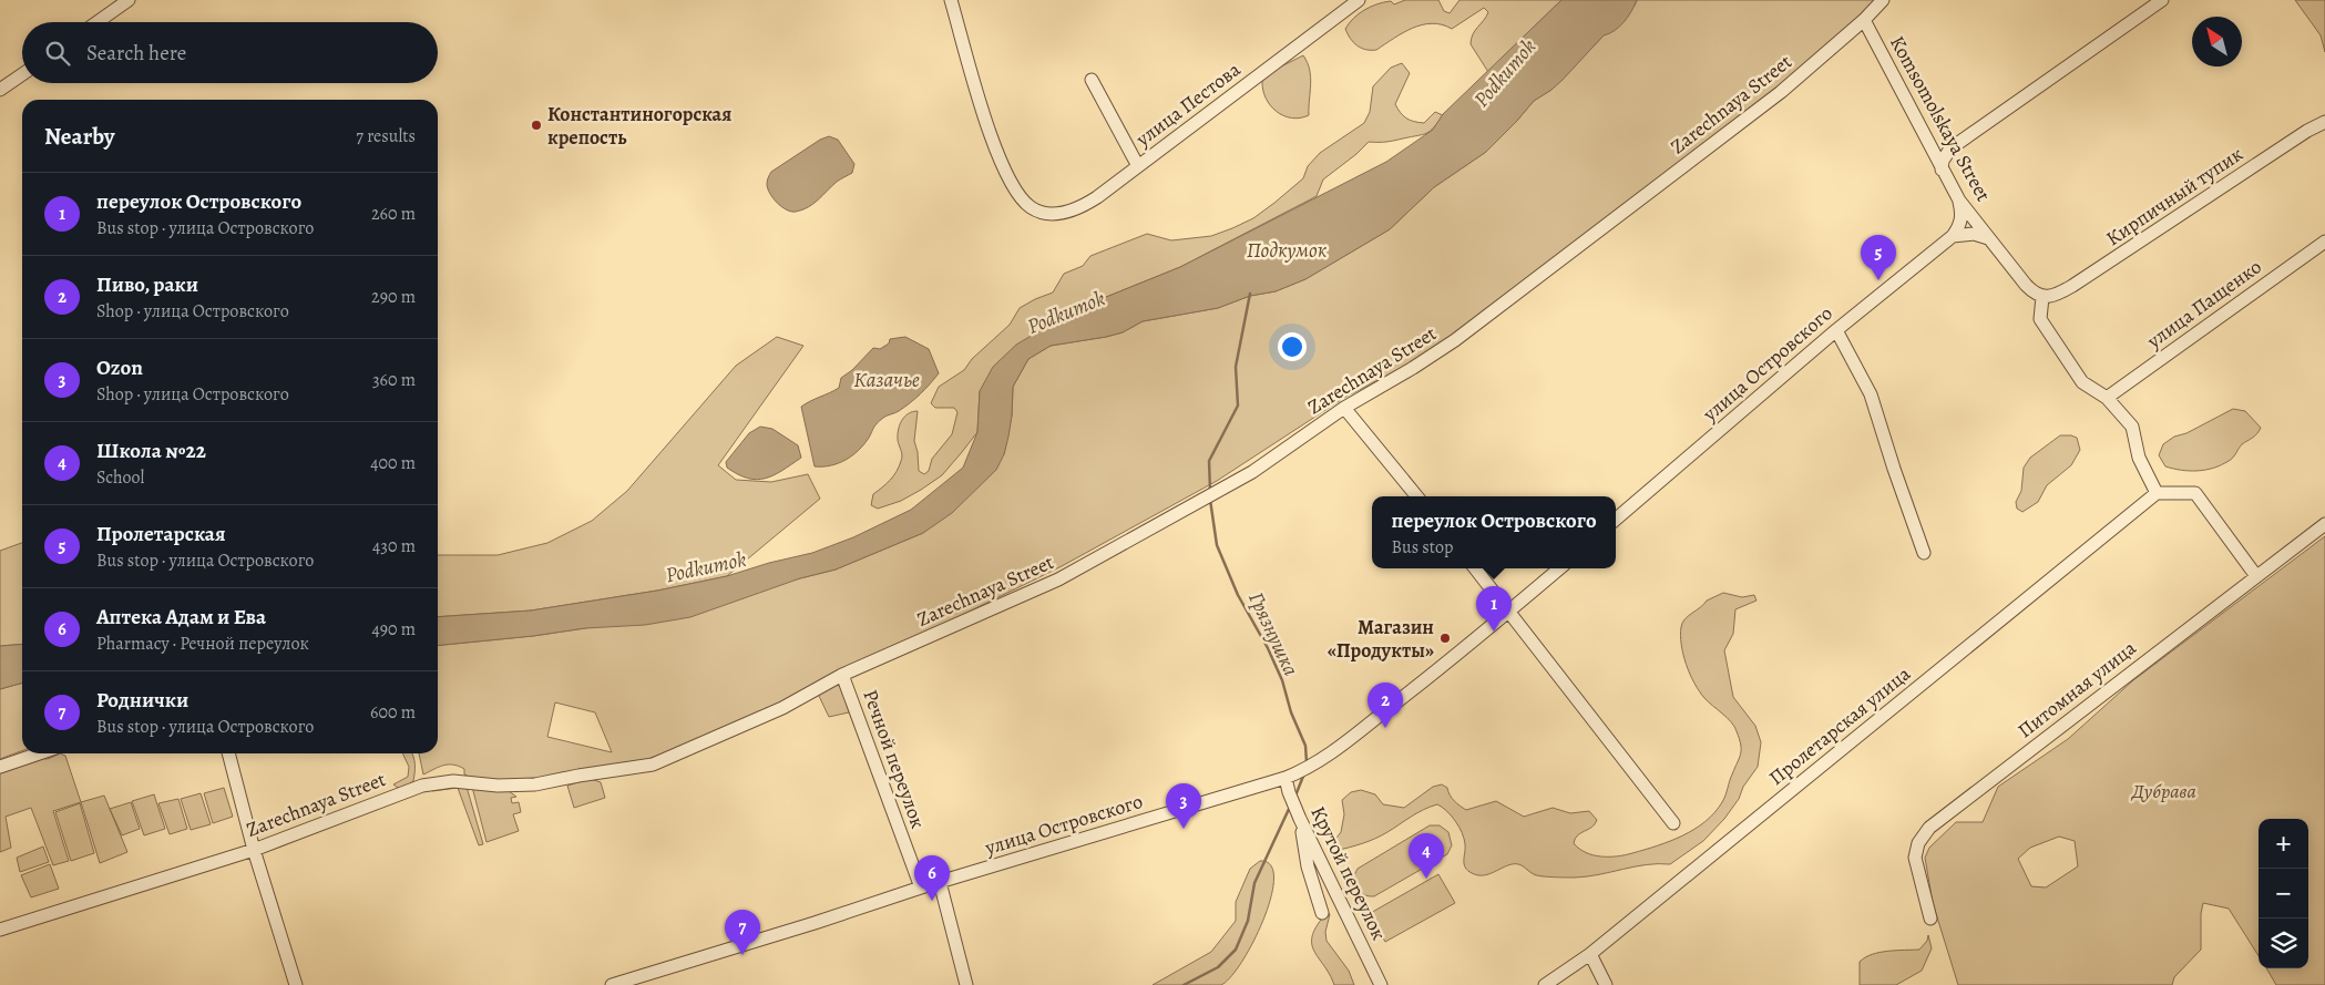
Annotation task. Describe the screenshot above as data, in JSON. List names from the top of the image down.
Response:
{
  "streets": {
    "street": [
      "улица Пестова",
      "Zarechnaya Street",
      "Komsomolskaya Street",
      "Кирпичный тупик",
      "улица Пащенко",
      "улица Островского",
      "Питомная улица",
      "Пролетарская улица",
      "Речной переулок",
      "Крутой переулок"
    ]
  },
  "crossings": [
    ["Zarechnaya Street", "Komsomolskaya Street"],
    ["Zarechnaya Street", "Речной переулок"],
    ["Komsomolskaya Street", "Кирпичный тупик"],
    ["улица Островского", "Речной переулок"],
    ["улица Островского", "Крутой переулок"]
  ],
  "water": [
    "Podkumok",
    "Подкумок",
    "Казачье",
    "Грязнушка"
  ],
  "parks": ["Дубрава"],
  "places": ["Константиногорская крепость", "Магазин «Продукты»"],
  "north": "top left",
  "page": {
    "search": "Search here",
    "heading": ["Nearby", "7 results"],
    "list": [
      {
        "mark": "1",
        "name": "переулок Островского",
        "note": "Bus stop · улица Островского",
        "value": "260 m"
      },
      {
        "mark": "2",
        "name": "Пиво, раки",
        "note": "Shop · улица Островского",
        "value": "290 m"
      },
      {
        "mark": "3",
        "name": "Ozon",
        "note": "Shop · улица Островского",
        "value": "360 m"
      },
      {
        "mark": "4",
        "name": "Школа №22",
        "note": "School",
        "value": "400 m"
      },
      {
        "mark": "5",
        "name": "Пролетарская",
        "note": "Bus stop · улица Островского",
        "value": "430 m"
      },
      {
        "mark": "6",
        "name": "Аптека Адам и Ева",
        "note": "Pharmacy · Речной переулок",
        "value": "490 m"
      },
      {
        "mark": "7",
        "name": "Роднички",
        "note": "Bus stop · улица Островского",
        "value": "600 m"
      }
    ],
    "pins": [
      "5",
      "1",
      "2",
      "3",
      "4",
      "6",
      "7"
    ],
    "popup": ["переулок Островского", "Bus stop"],
    "map_buttons": ["+", "−"]
  }
}
